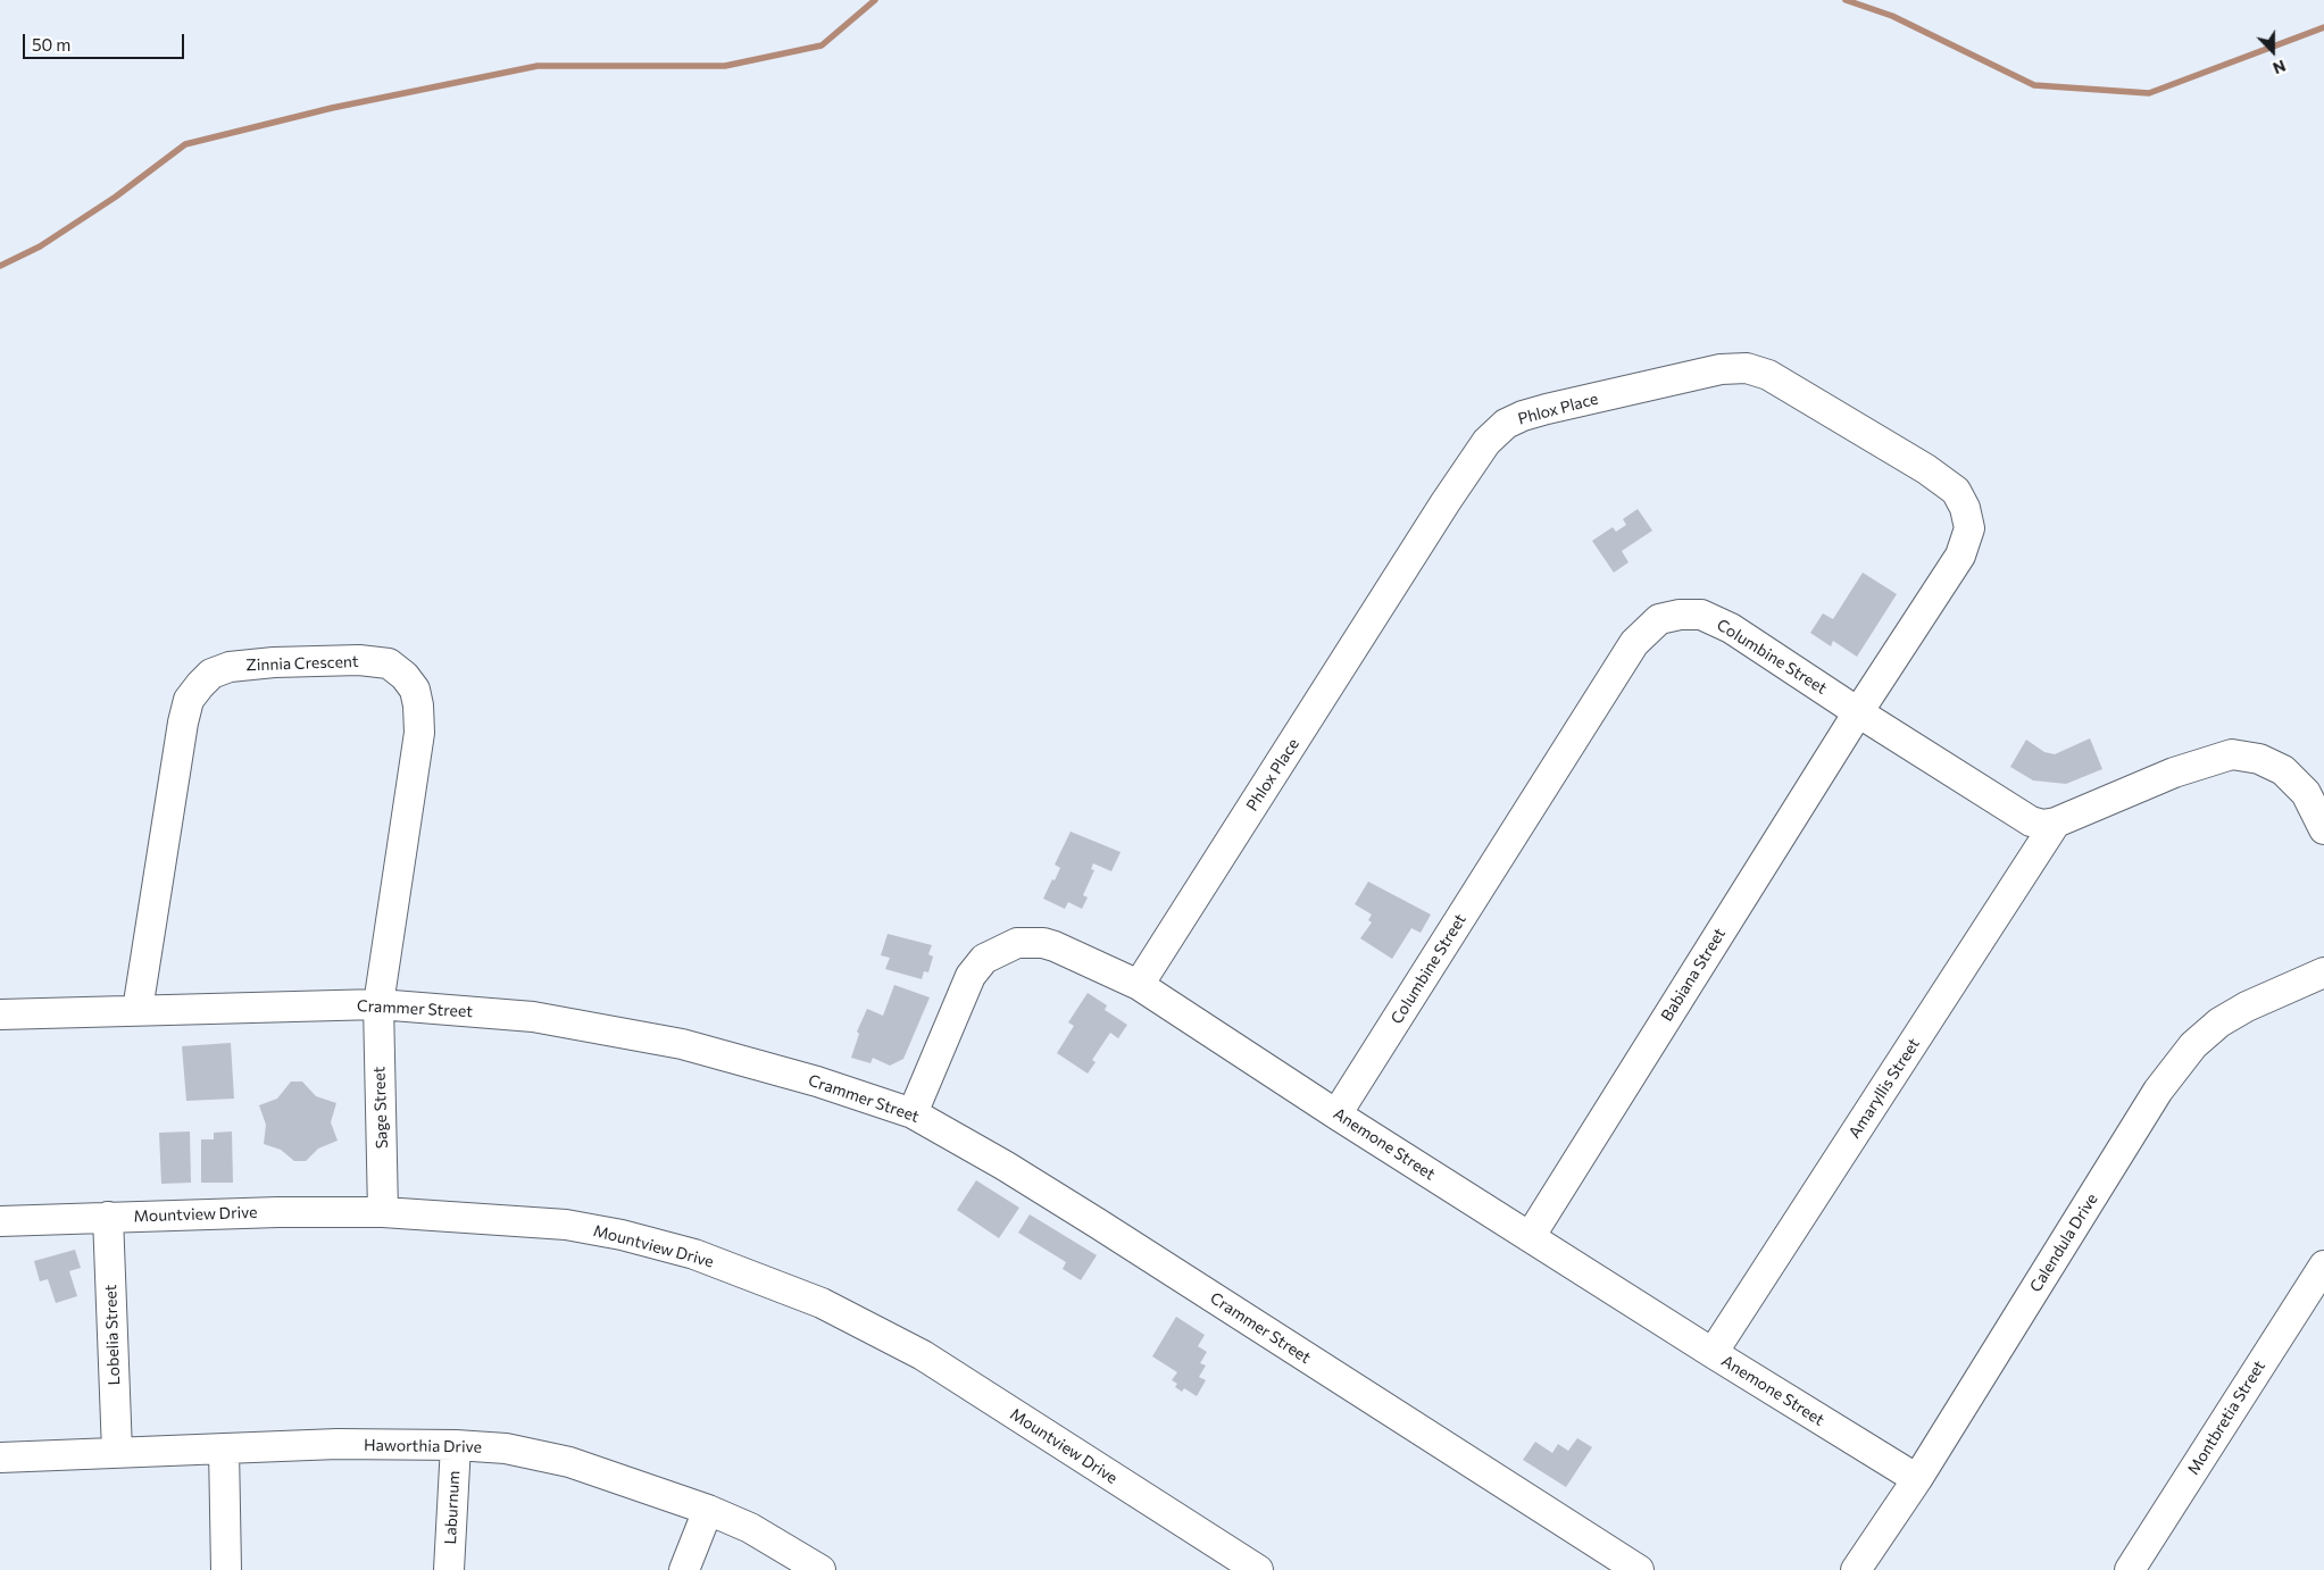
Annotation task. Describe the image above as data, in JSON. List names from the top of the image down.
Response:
{
  "streets": {
    "street": [
      "Phlox Place",
      "Columbine Street",
      "Zinnia Crescent",
      "Babiana Street",
      "Crammer Street",
      "Amaryllis Street",
      "Sage Street",
      "Anemone Street",
      "Mountview Drive",
      "Calendula Drive",
      "Lobelia Street",
      "Montbretia Street",
      "Haworthia Drive",
      "Laburnum"
    ]
  },
  "crossings": [
    ["Phlox Place", "Columbine Street"],
    ["Phlox Place", "Babiana Street"],
    ["Phlox Place", "Anemone Street"],
    ["Columbine Street", "Babiana Street"],
    ["Columbine Street", "Amaryllis Street"],
    ["Columbine Street", "Anemone Street"],
    ["Zinnia Crescent", "Crammer Street"],
    ["Zinnia Crescent", "Sage Street"],
    ["Babiana Street", "Anemone Street"],
    ["Crammer Street", "Sage Street"],
    ["Crammer Street", "Anemone Street"],
    ["Amaryllis Street", "Anemone Street"],
    ["Sage Street", "Mountview Drive"],
    ["Anemone Street", "Calendula Drive"],
    ["Mountview Drive", "Lobelia Street"],
    ["Lobelia Street", "Haworthia Drive"],
    ["Haworthia Drive", "Laburnum"]
  ],
  "scale_bar": "50 m",
  "north": "bottom"
}
